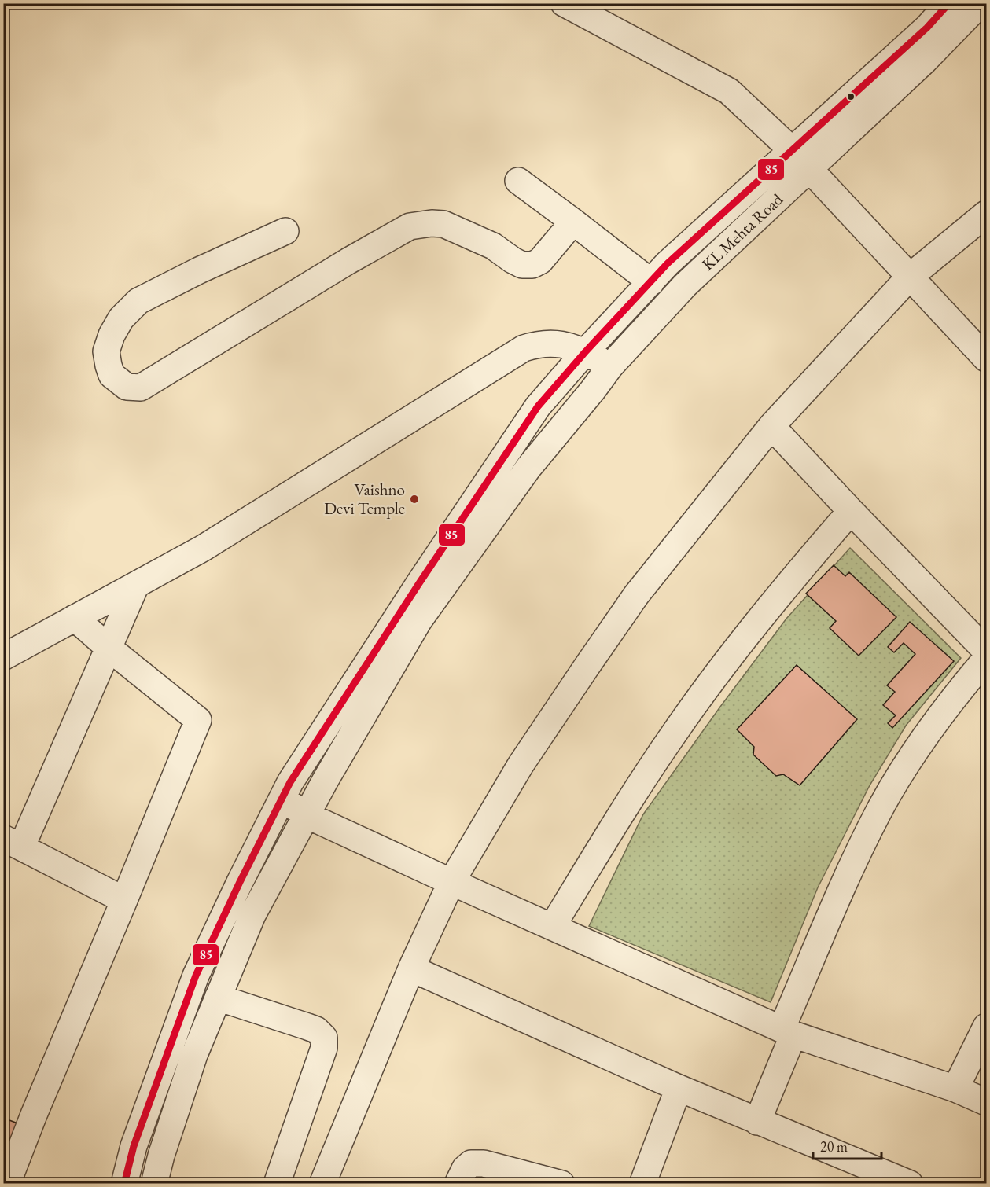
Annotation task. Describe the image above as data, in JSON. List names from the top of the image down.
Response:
{
  "streets": {
    "street": ["KL Mehta Road"]
  },
  "places": ["Vaishno Devi Temple"],
  "lines": ["transit line 85"],
  "scale_bar": "20 m"
}
